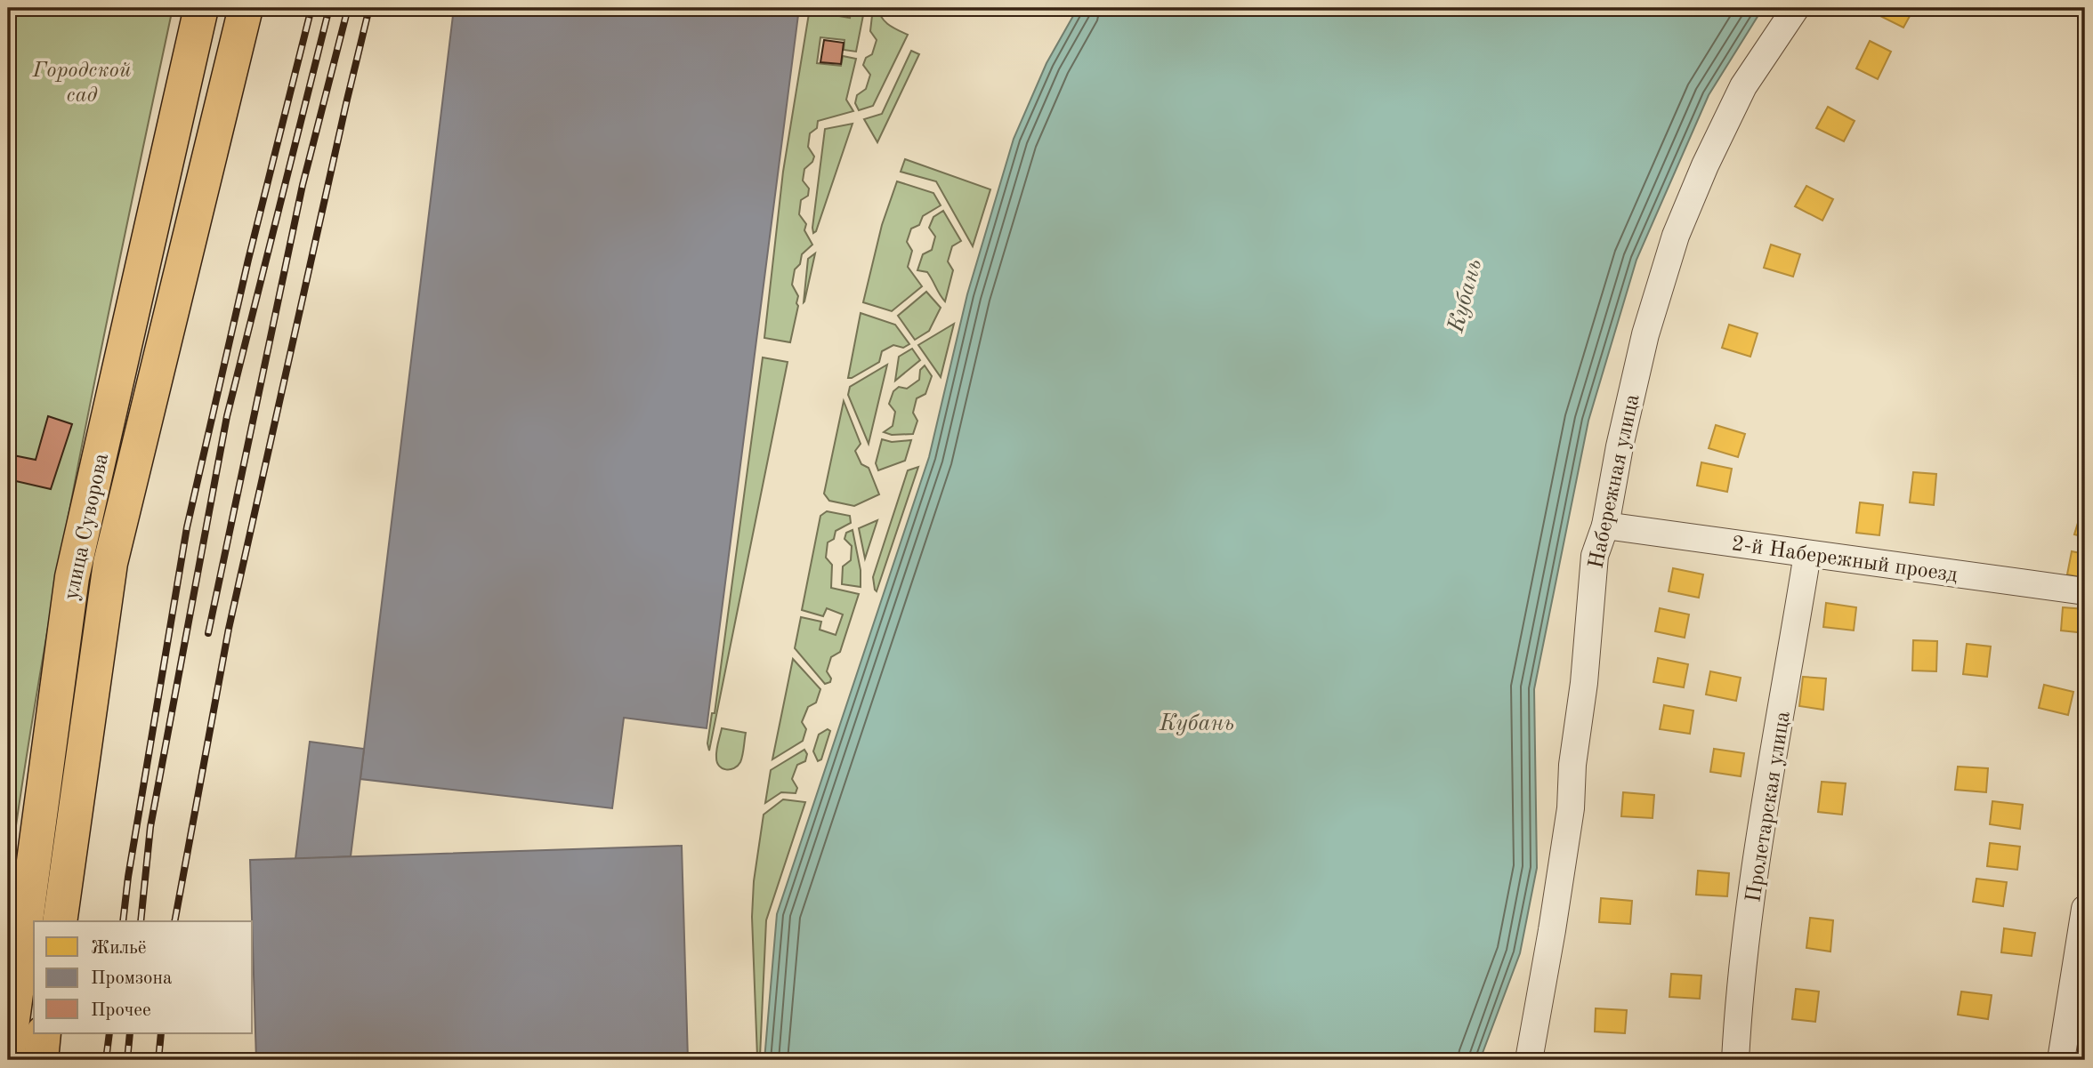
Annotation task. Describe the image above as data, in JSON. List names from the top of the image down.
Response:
{
  "streets": {
    "main road": ["улица Суворова"],
    "street": ["Набережная улица", "2-й Набережный проезд", "Пролетарская улица"]
  },
  "crossings": [
    ["Набережная улица", "2-й Набережный проезд"],
    ["2-й Набережный проезд", "Пролетарская улица"]
  ],
  "water": ["Кубань"],
  "parks": ["Городской сад"],
  "legend": ["Жильё", "Промзона", "Прочее"]
}
